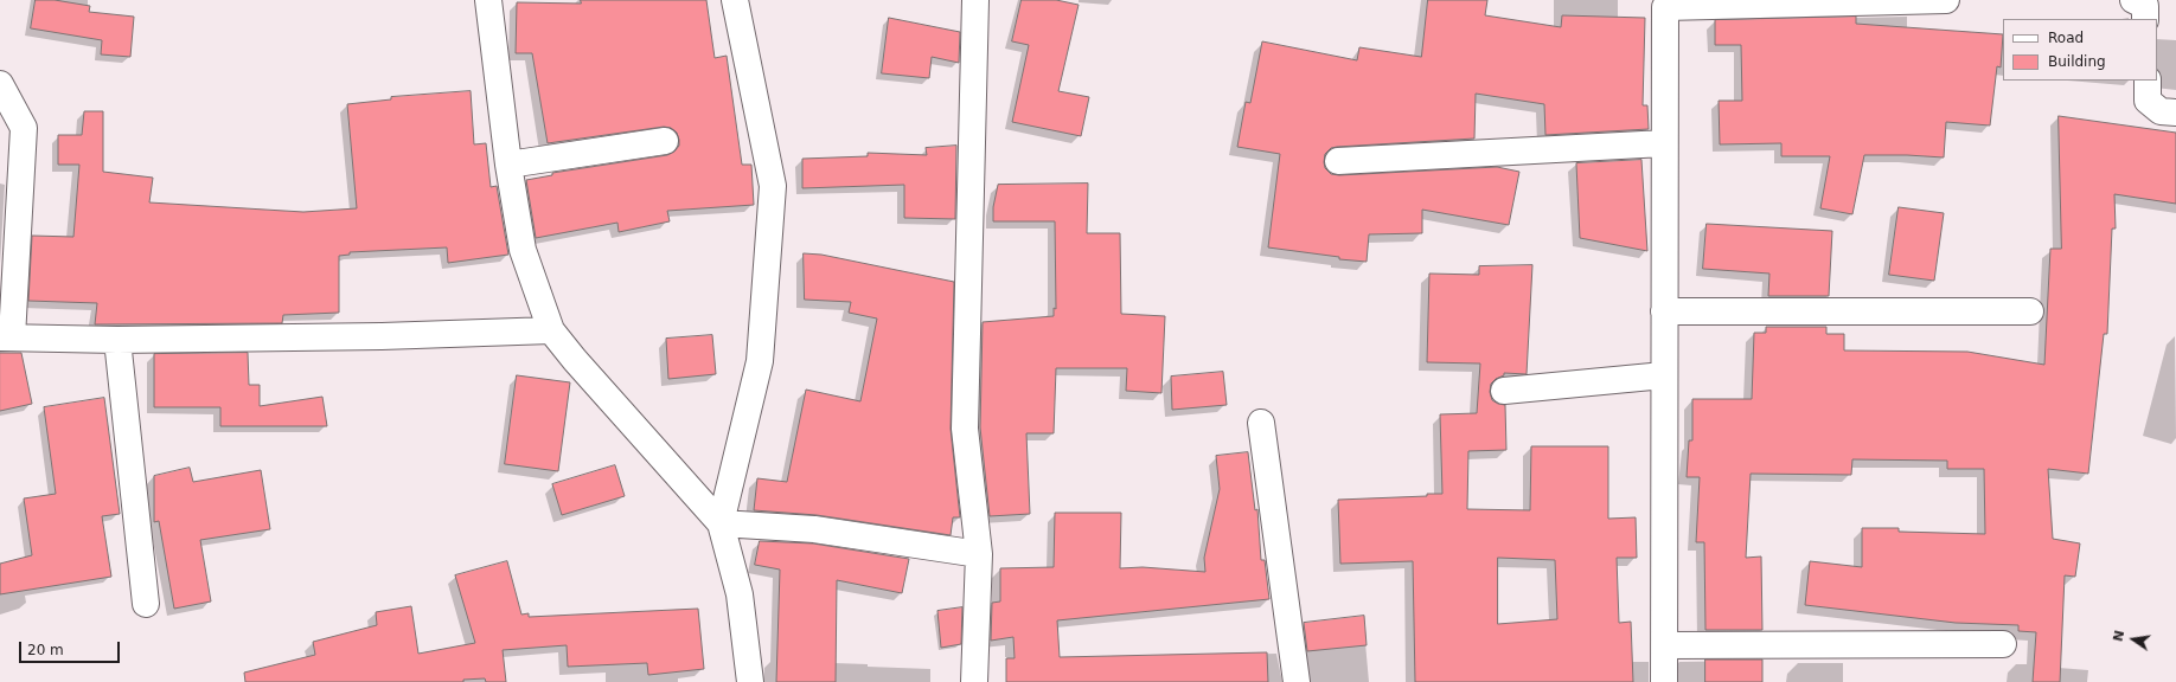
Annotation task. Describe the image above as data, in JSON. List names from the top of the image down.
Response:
{
  "legend": ["Road", "Building"],
  "scale_bar": "20 m",
  "north": "left"
}
